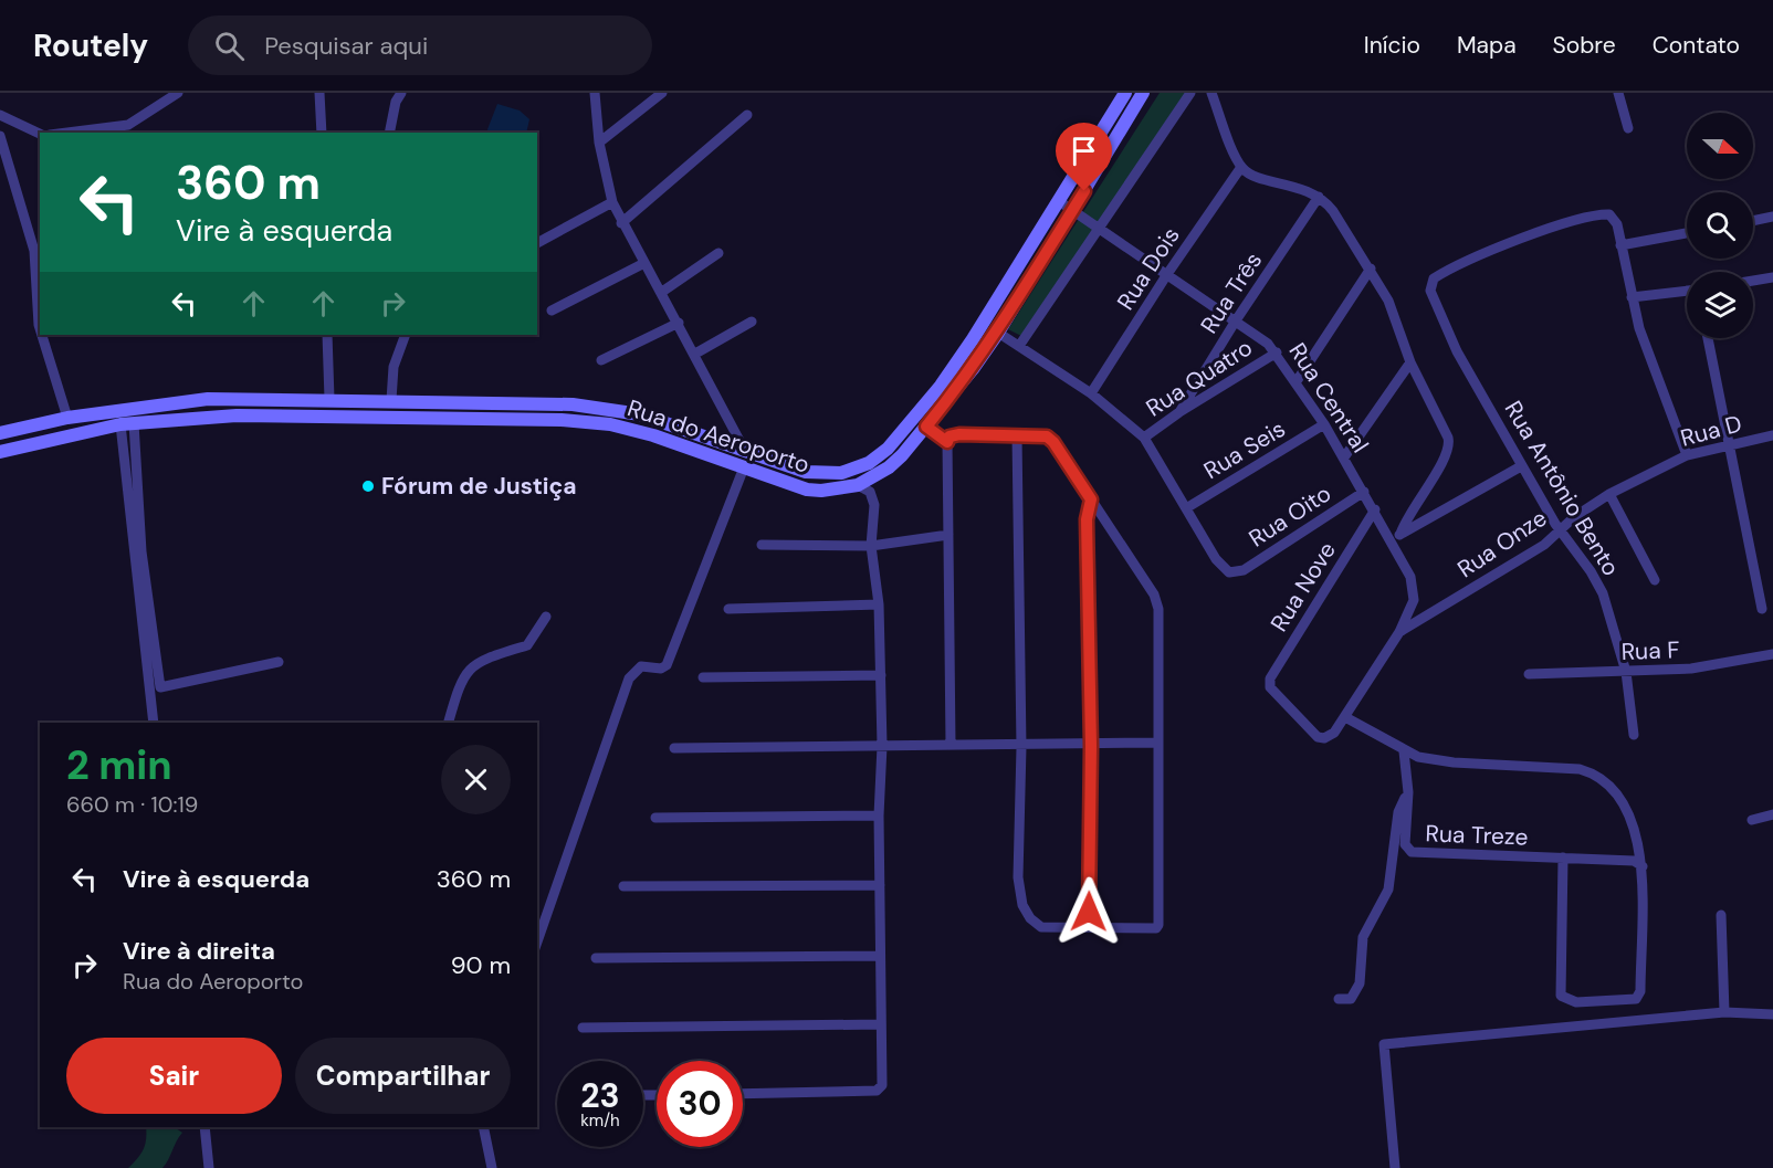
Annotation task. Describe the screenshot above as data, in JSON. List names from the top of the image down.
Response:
{
  "streets": {
    "main road": ["Rua do Aeroporto"],
    "street": [
      "Rua Dois",
      "Rua Três",
      "Rua Quatro",
      "Rua Central",
      "Rua D",
      "Rua Seis",
      "Rua Antônio Bento",
      "Rua Oito",
      "Rua Onze",
      "Rua Nove",
      "Rua F",
      "Rua Treze"
    ]
  },
  "crossings": [
    ["Rua Dois", "Rua Central"],
    ["Rua Três", "Rua Quatro"],
    ["Rua Três", "Rua Central"],
    ["Rua Quatro", "Rua Central"],
    ["Rua Central", "Rua do Aeroporto"],
    ["Rua Central", "Rua Seis"],
    ["Rua Central", "Rua Oito"],
    ["Rua Central", "Rua Onze"],
    ["Rua Central", "Rua Nove"],
    ["Rua D", "Rua Onze"],
    ["Rua Seis", "Rua Oito"],
    ["Rua Antônio Bento", "Rua Onze"],
    ["Rua Antônio Bento", "Rua F"]
  ],
  "places": ["Fórum de Justiça"],
  "north": "right",
  "page": {
    "header": "Routely",
    "search": "Pesquisar aqui",
    "nav": [
      "Início",
      "Mapa",
      "Sobre",
      "Contato"
    ],
    "turn": ["360 m", "Vire à esquerda"],
    "heading": ["2 min", "660 m · 10:19"],
    "list": [
      {
        "name": "Vire à esquerda",
        "value": "360 m"
      },
      {
        "name": "Vire à direita",
        "note": "Rua do Aeroporto",
        "value": "90 m"
      }
    ],
    "buttons": ["Sair", "Compartilhar"],
    "speed": "23 km/h",
    "limit": "30"
  }
}
